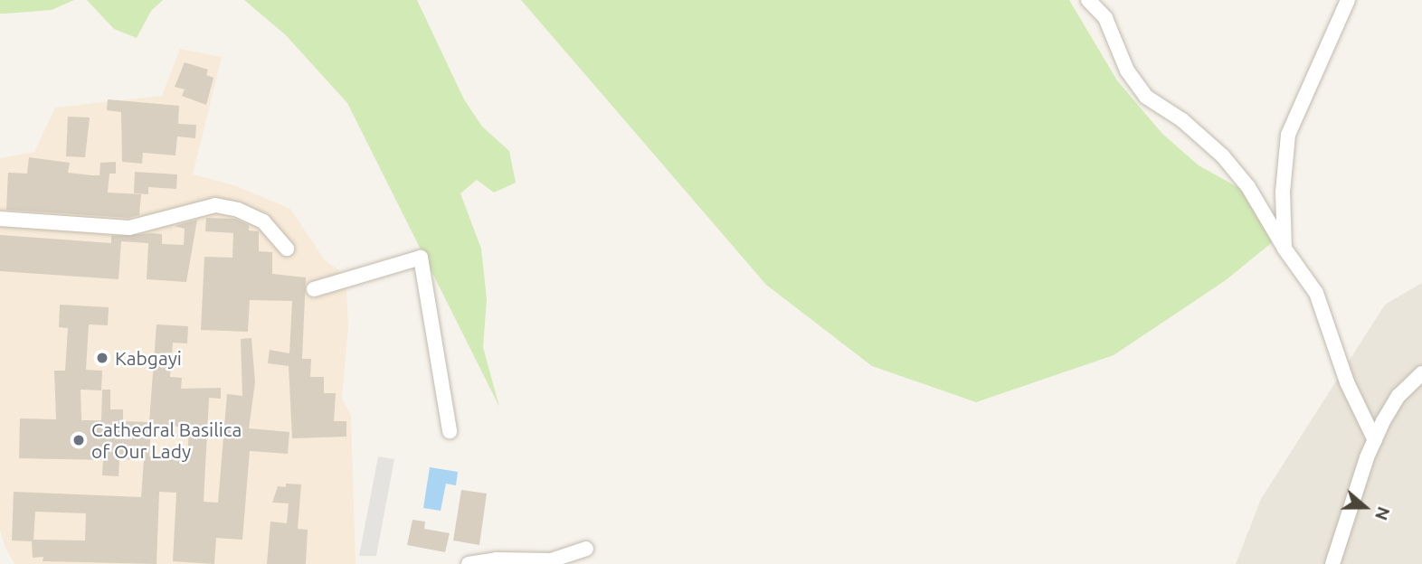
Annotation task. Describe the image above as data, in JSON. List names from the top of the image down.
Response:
{
  "places": ["Kabgayi", "Cathedral Basilica of Our Lady"],
  "north": "right"
}
